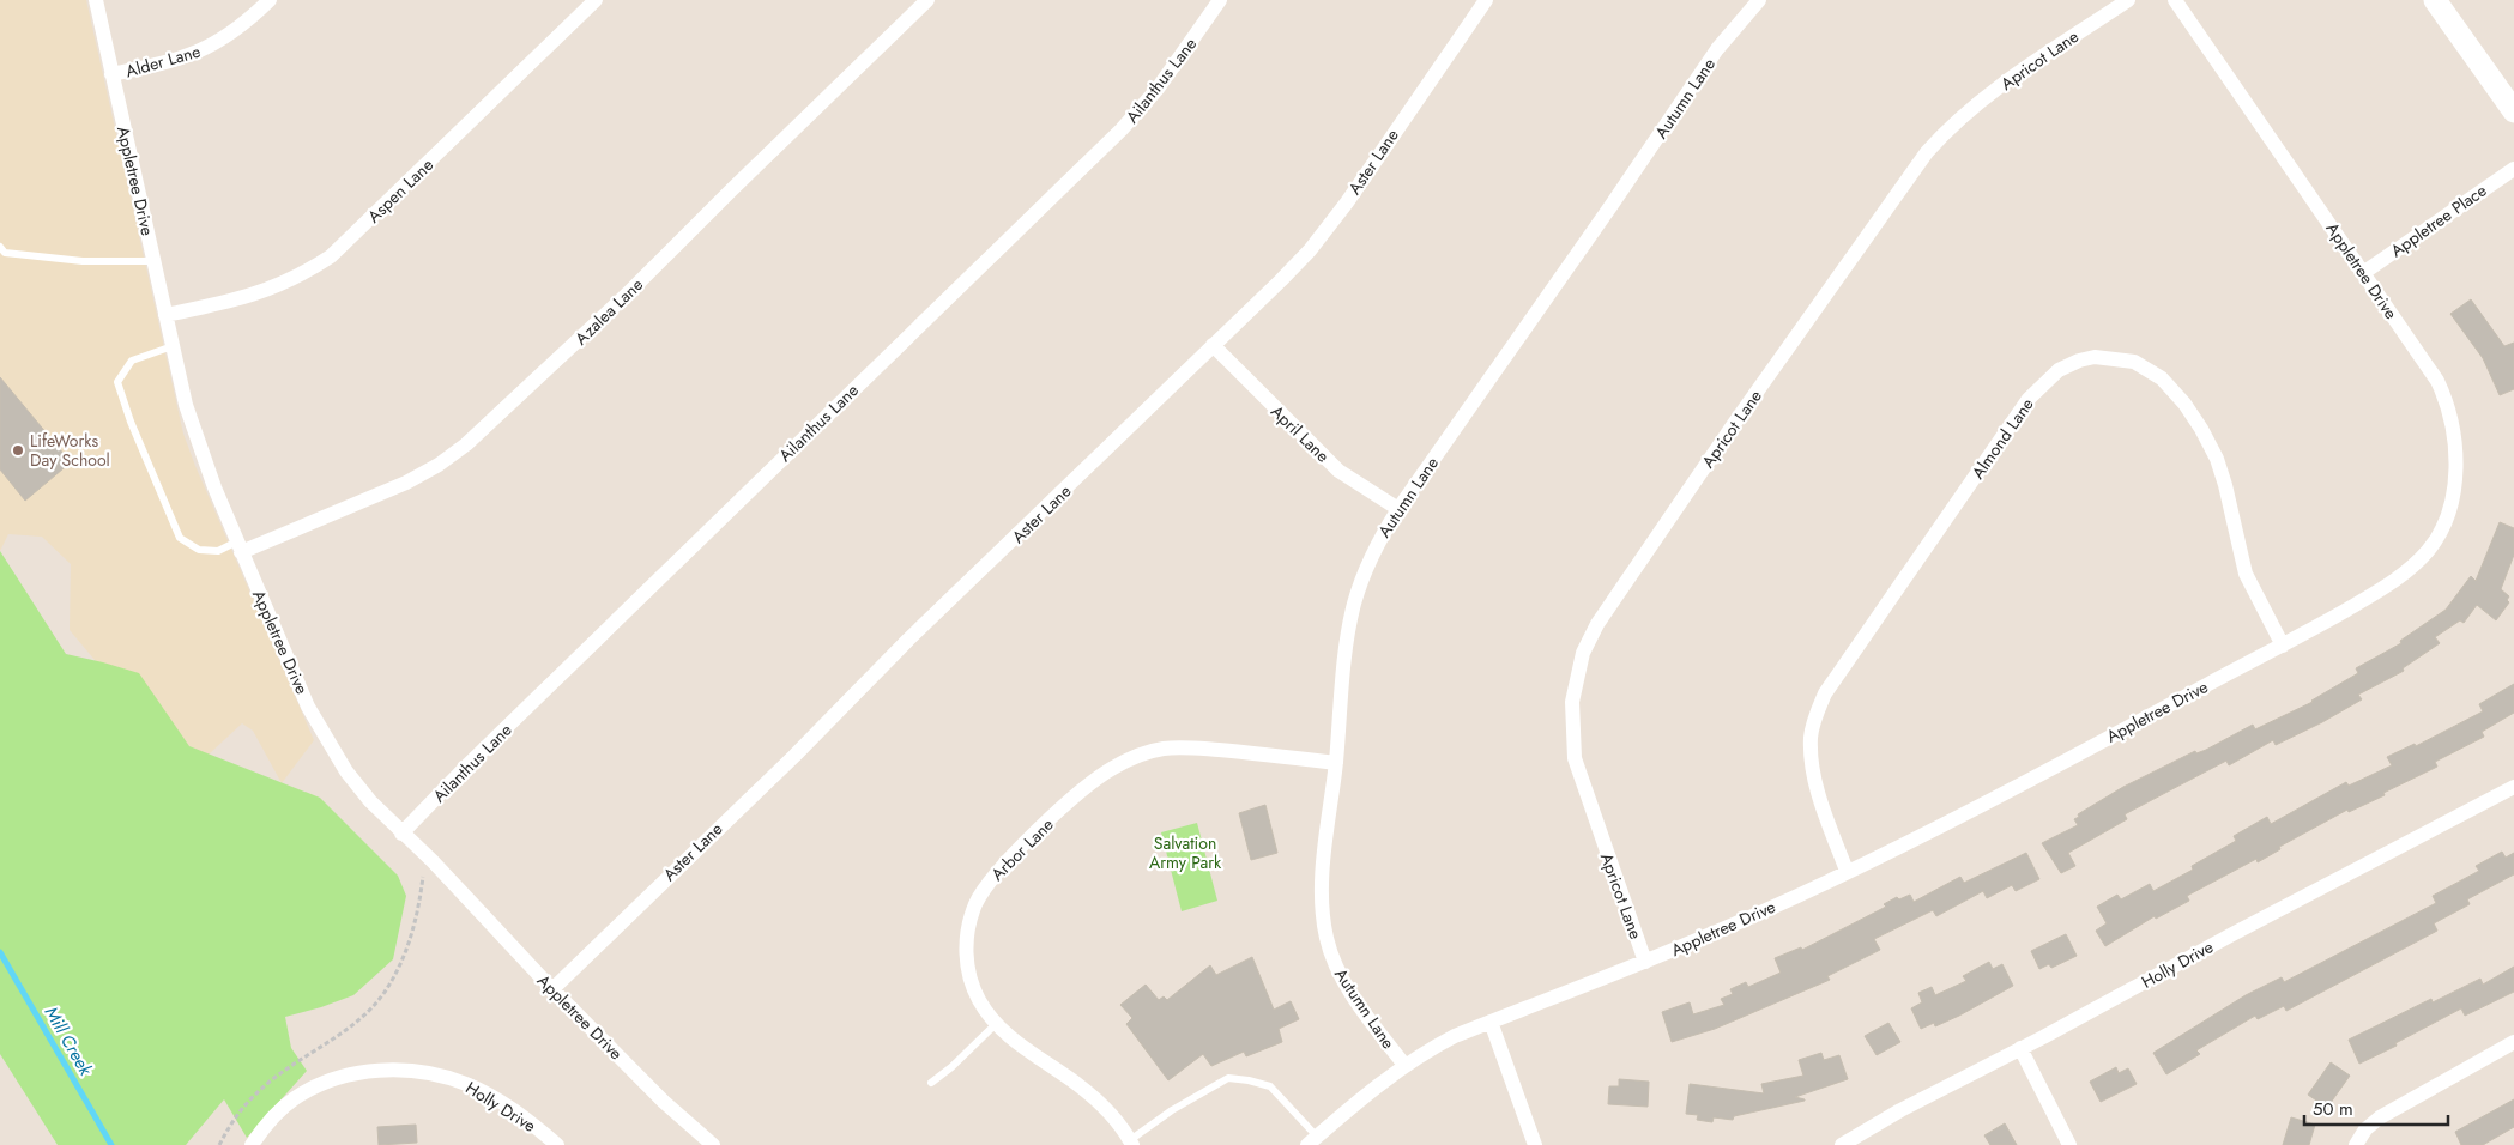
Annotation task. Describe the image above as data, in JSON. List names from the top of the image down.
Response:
{
  "streets": {
    "street": [
      "Apricot Lane",
      "Alder Lane",
      "Ailanthus Lane",
      "Autumn Lane",
      "Aster Lane",
      "Appletree Drive",
      "Aspen Lane",
      "Appletree Place",
      "Azalea Lane",
      "April Lane",
      "Almond Lane",
      "Arbor Lane",
      "Holly Drive"
    ]
  },
  "crossings": [
    ["Apricot Lane", "Appletree Drive"],
    ["Alder Lane", "Appletree Drive"],
    ["Ailanthus Lane", "Appletree Drive"],
    ["Autumn Lane", "Appletree Drive"],
    ["Autumn Lane", "April Lane"],
    ["Autumn Lane", "Arbor Lane"],
    ["Aster Lane", "Appletree Drive"],
    ["Aster Lane", "April Lane"],
    ["Appletree Drive", "Aspen Lane"],
    ["Appletree Drive", "Appletree Place"],
    ["Appletree Drive", "Azalea Lane"],
    ["Appletree Drive", "Almond Lane"]
  ],
  "water": ["Mill Creek"],
  "parks": ["Salvation Army Park"],
  "places": ["LifeWorks Day School"],
  "scale_bar": "50 m"
}
